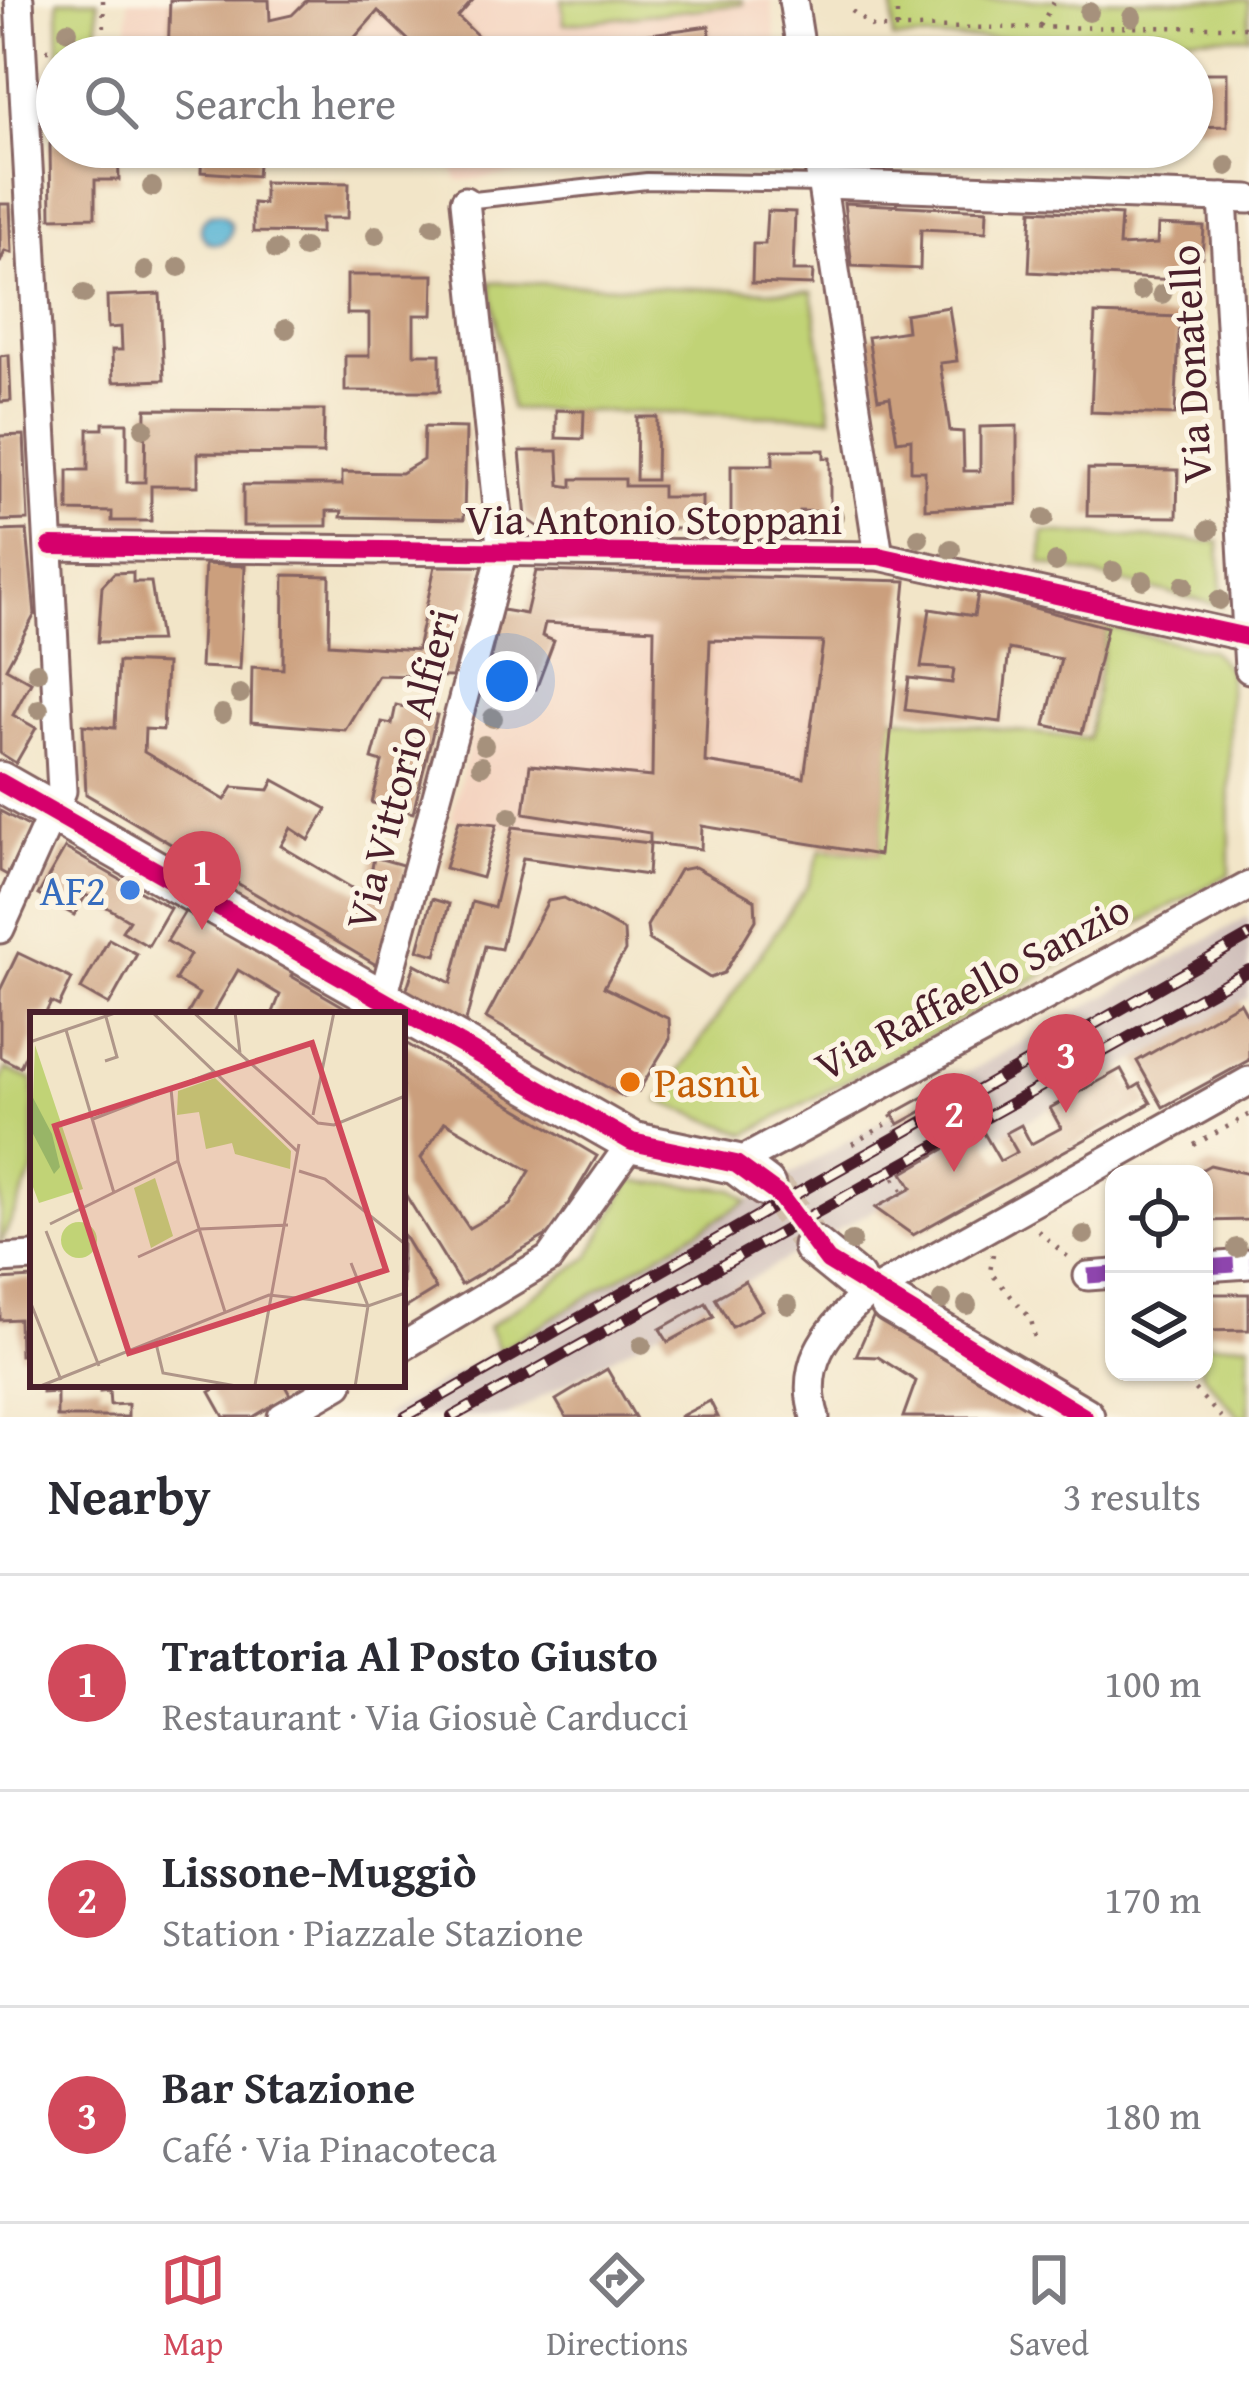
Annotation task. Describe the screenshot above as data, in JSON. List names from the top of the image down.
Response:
{
  "streets": {
    "street": [
      "Via Donatello",
      "Via Antonio Stoppani",
      "Via Vittorio Alfieri",
      "Via Raffaello Sanzio"
    ]
  },
  "crossings": [
    ["Via Donatello", "Via Antonio Stoppani"],
    ["Via Antonio Stoppani", "Via Vittorio Alfieri"]
  ],
  "places": ["AF2", "Pasnù"],
  "page": {
    "search": "Search here",
    "pins": ["1", "3", "2"],
    "heading": ["Nearby", "3 results"],
    "list": [
      {
        "mark": "1",
        "name": "Trattoria Al Posto Giusto",
        "note": "Restaurant · Via Giosuè Carducci",
        "value": "100 m"
      },
      {
        "mark": "2",
        "name": "Lissone-Muggiò",
        "note": "Station · Piazzale Stazione",
        "value": "170 m"
      },
      {
        "mark": "3",
        "name": "Bar Stazione",
        "note": "Café · Via Pinacoteca",
        "value": "180 m"
      }
    ],
    "nav": ["Map", "Directions", "Saved"]
  }
}
